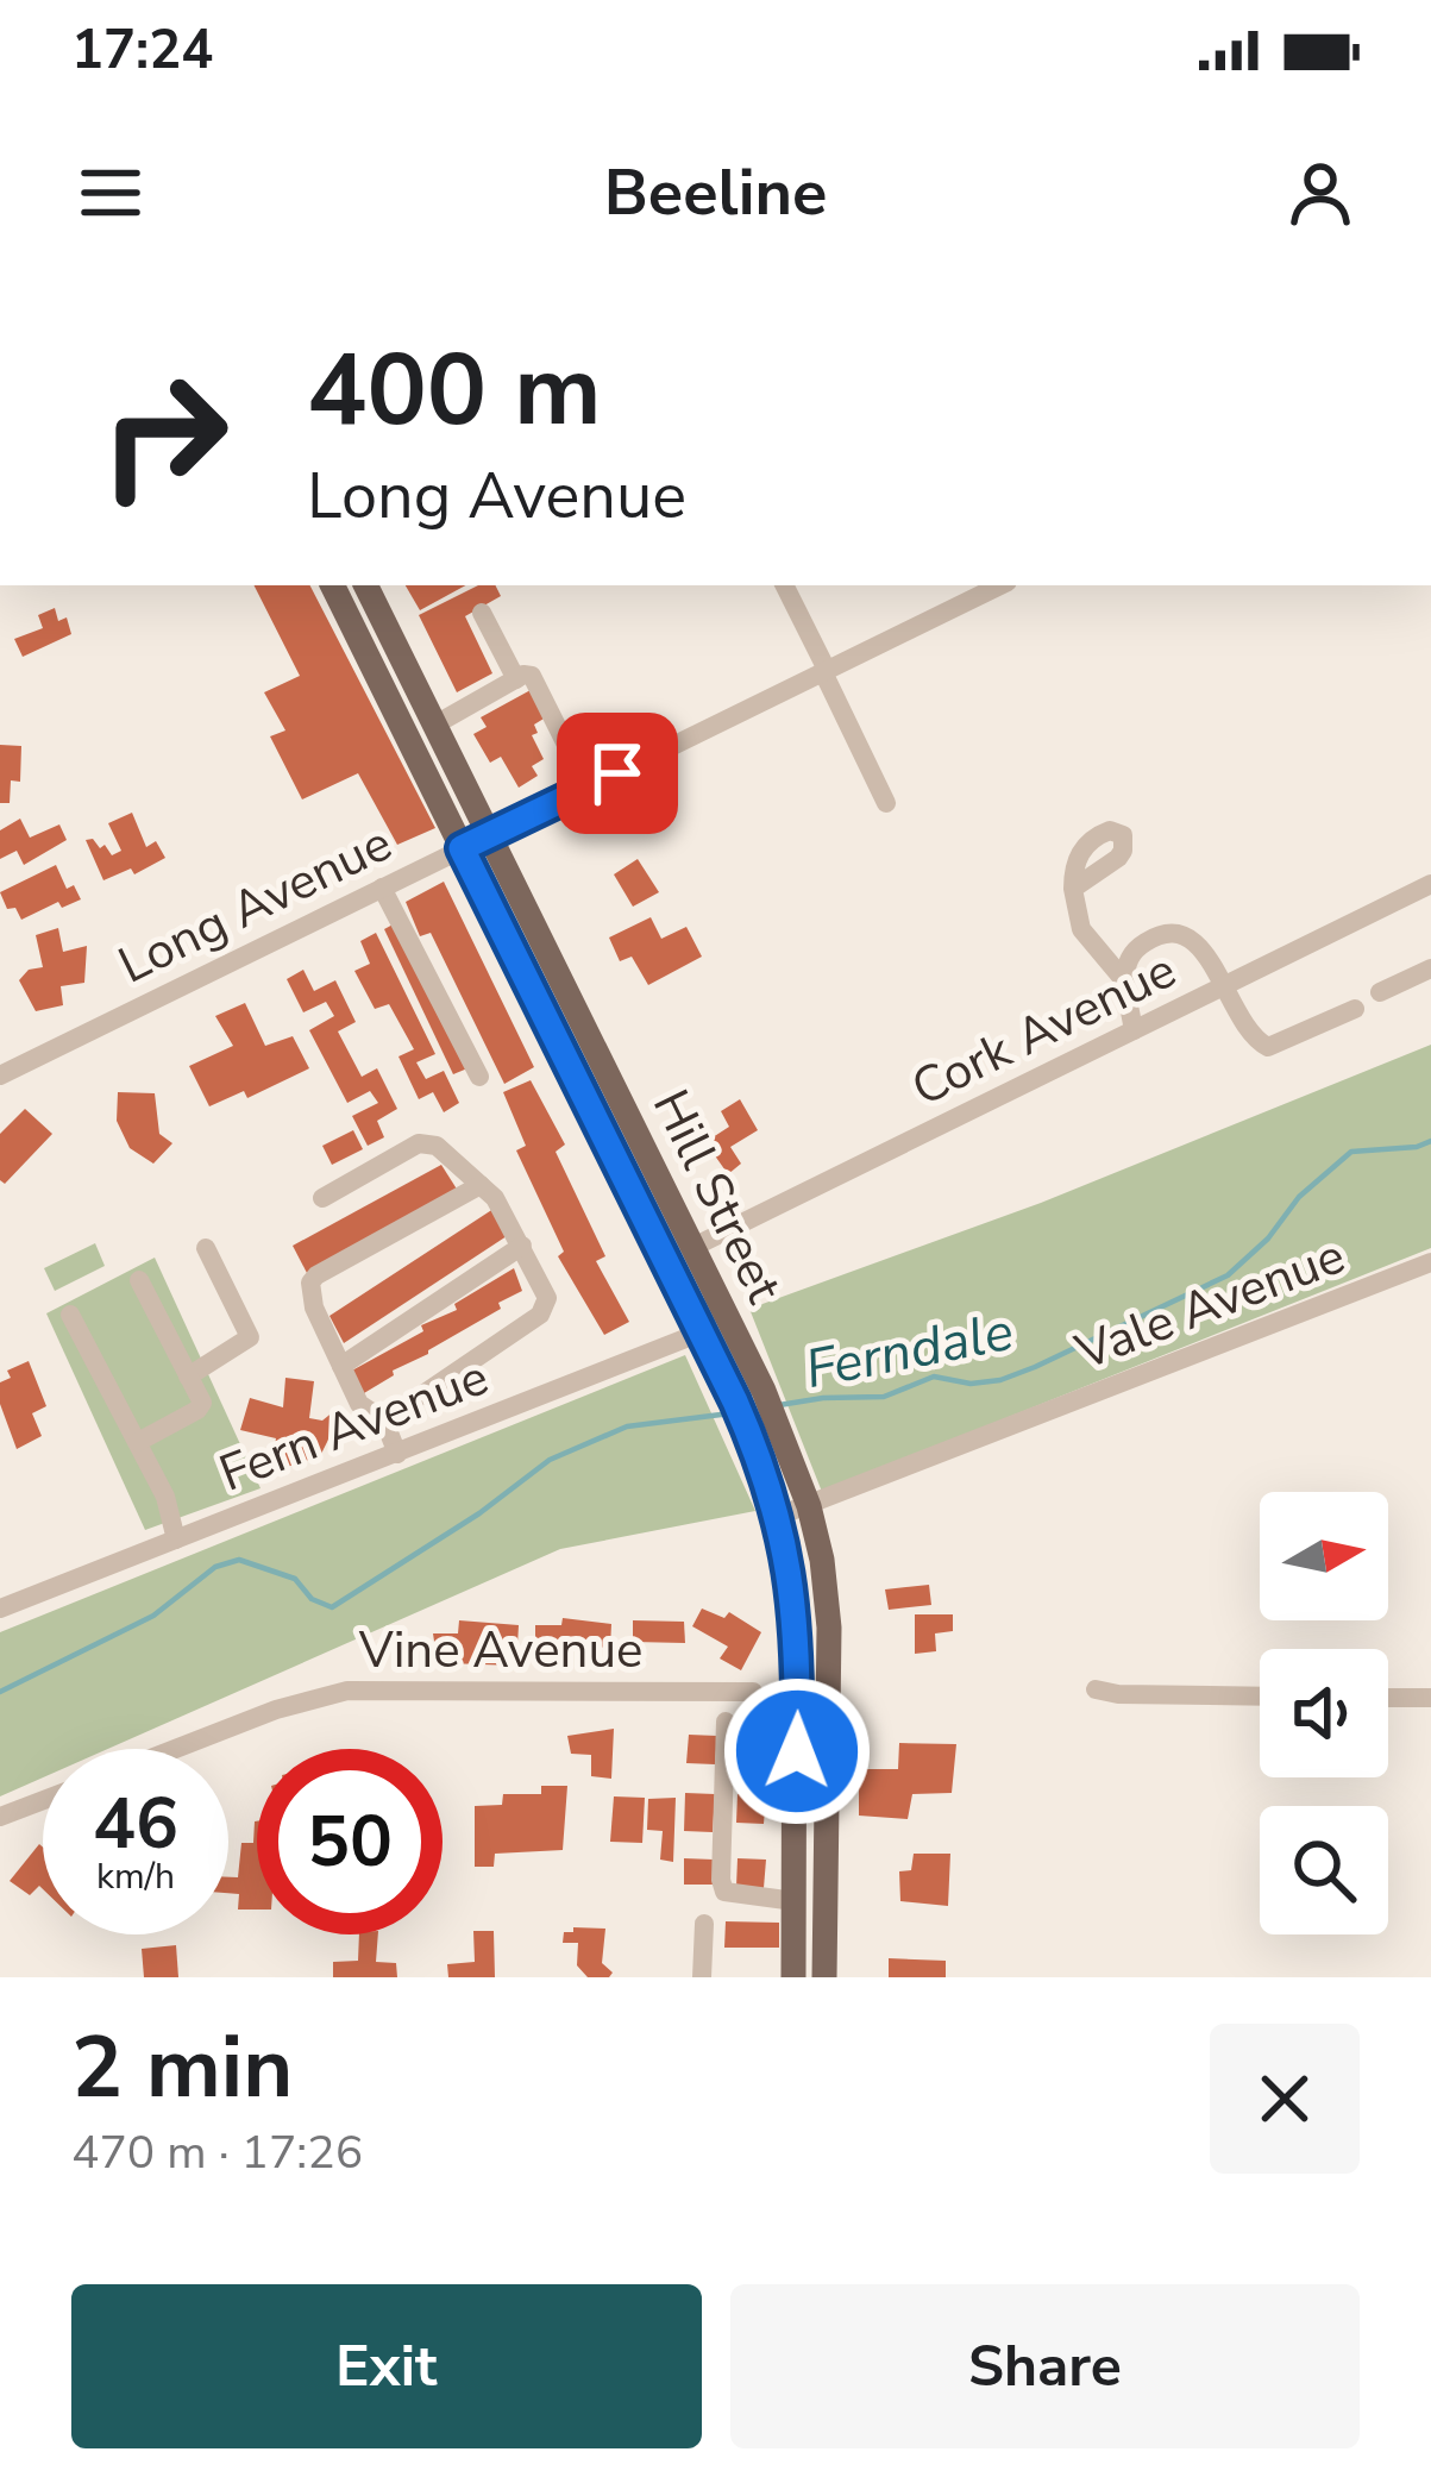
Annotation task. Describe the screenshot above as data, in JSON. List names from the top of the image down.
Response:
{
  "streets": {
    "main road": ["Hill Street"],
    "street": [
      "Long Avenue",
      "Cork Avenue",
      "Vale Avenue",
      "Fern Avenue",
      "Vine Avenue"
    ]
  },
  "crossings": [
    ["Long Avenue", "Hill Street"],
    ["Cork Avenue", "Hill Street"],
    ["Hill Street", "Vale Avenue"],
    ["Hill Street", "Fern Avenue"]
  ],
  "water": ["Ferndale"],
  "north": "right",
  "page": {
    "status": "17:24",
    "header": "Beeline",
    "turn": ["400 m", "Long Avenue"],
    "speed": "46 km/h",
    "limit": "50",
    "heading": ["2 min", "470 m · 17:26"],
    "buttons": ["Exit", "Share"]
  }
}
